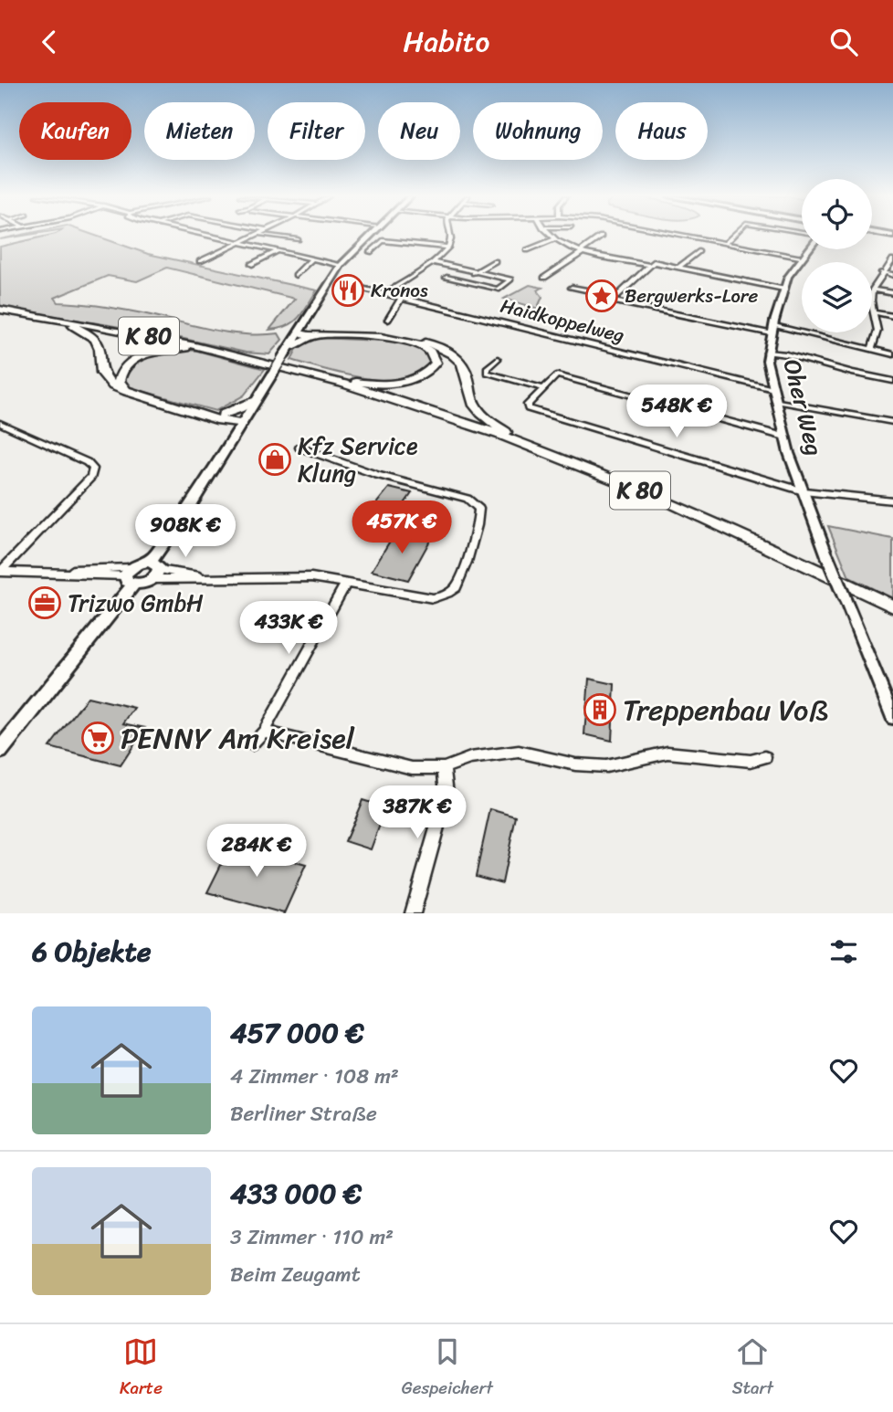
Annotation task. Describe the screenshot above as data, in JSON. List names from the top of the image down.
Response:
{
  "streets": {
    "highway": ["K 80"],
    "street": ["Haidkoppelweg", "Oher Weg"]
  },
  "crossings": [
    ["Haidkoppelweg", "Oher Weg"]
  ],
  "places": {
    "restaurant": ["Kronos"],
    "place": ["Bergwerks-Lore"],
    "shop": ["Kfz Service Klung"],
    "office": ["Trizwo GmbH"],
    "building": ["Treppenbau Voß"],
    "supermarket": ["PENNY Am Kreisel"]
  },
  "page": {
    "header": "Habito",
    "chip": [
      "Kaufen",
      "Mieten",
      "Filter",
      "Neu",
      "Wohnung",
      "Haus"
    ],
    "price": [
      "548K €",
      "457K €",
      "908K €",
      "433K €",
      "387K €",
      "284K €"
    ],
    "heading": "6 Objekte",
    "list": [
      {
        "name": "457 000 €",
        "note": "4 Zimmer · 108 m² · Berliner Straße"
      },
      {
        "name": "433 000 €",
        "note": "3 Zimmer · 110 m² · Beim Zeugamt"
      }
    ],
    "tabs": ["Karte", "Gespeichert", "Start"]
  }
}
